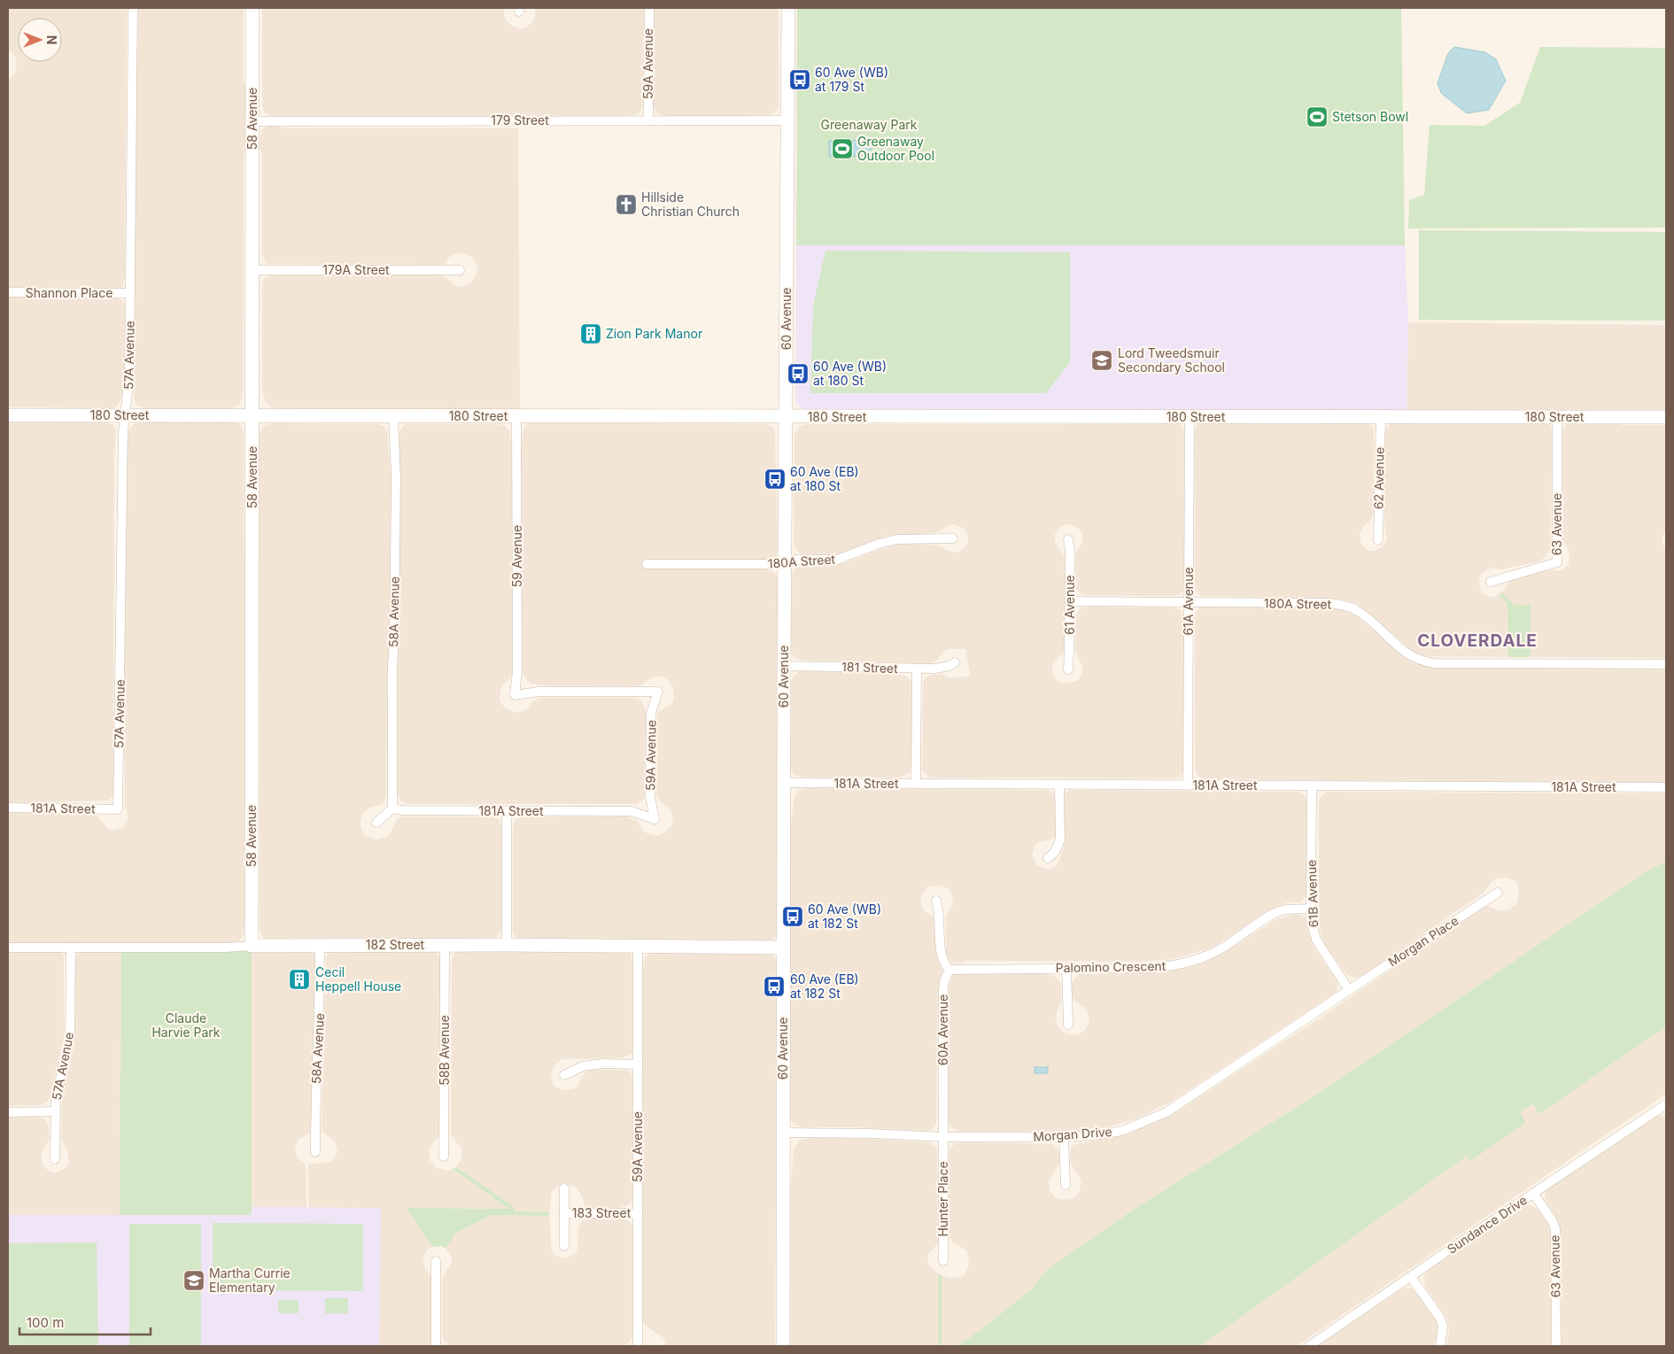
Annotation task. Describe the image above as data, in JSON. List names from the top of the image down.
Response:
{
  "streets": {
    "street": [
      "59A Avenue",
      "58 Avenue",
      "179 Street",
      "179A Street",
      "Shannon Place",
      "60 Avenue",
      "57A Avenue",
      "180 Street",
      "62 Avenue",
      "63 Avenue",
      "59 Avenue",
      "180A Street",
      "61A Avenue",
      "61 Avenue",
      "58A Avenue",
      "181 Street",
      "181A Street",
      "61B Avenue",
      "Morgan Place",
      "182 Street",
      "Palomino Crescent",
      "60A Avenue",
      "58B Avenue",
      "Morgan Drive",
      "Hunter Place",
      "183 Street",
      "Sundance Drive"
    ]
  },
  "crossings": [
    ["59A Avenue", "179 Street"],
    ["59A Avenue", "59 Avenue"],
    ["59A Avenue", "181A Street"],
    ["59A Avenue", "182 Street"],
    ["59A Avenue", "183 Street"],
    ["58 Avenue", "179 Street"],
    ["58 Avenue", "179A Street"],
    ["58 Avenue", "180 Street"],
    ["58 Avenue", "182 Street"],
    ["179 Street", "60 Avenue"],
    ["Shannon Place", "57A Avenue"],
    ["60 Avenue", "180 Street"],
    ["60 Avenue", "180A Street"],
    ["60 Avenue", "181 Street"],
    ["60 Avenue", "181A Street"],
    ["60 Avenue", "182 Street"],
    ["60 Avenue", "Morgan Drive"],
    ["57A Avenue", "180 Street"],
    ["57A Avenue", "181A Street"],
    ["57A Avenue", "182 Street"],
    ["180 Street", "62 Avenue"],
    ["180 Street", "63 Avenue"],
    ["180 Street", "59 Avenue"],
    ["180 Street", "61A Avenue"],
    ["180 Street", "58A Avenue"],
    ["63 Avenue", "Sundance Drive"],
    ["180A Street", "61A Avenue"],
    ["180A Street", "61 Avenue"],
    ["61A Avenue", "181A Street"],
    ["58A Avenue", "181A Street"],
    ["58A Avenue", "182 Street"],
    ["181A Street", "61B Avenue"],
    ["61B Avenue", "Morgan Place"],
    ["61B Avenue", "Palomino Crescent"],
    ["61B Avenue", "Morgan Drive"],
    ["Morgan Place", "Morgan Drive"],
    ["182 Street", "58B Avenue"],
    ["Palomino Crescent", "60A Avenue"],
    ["60A Avenue", "Morgan Drive"],
    ["60A Avenue", "Hunter Place"],
    ["Morgan Drive", "Hunter Place"]
  ],
  "districts": ["CLOVERDALE"],
  "parks": ["Greenaway Park", "Claude Harvie Park"],
  "places": {
    "bus stop": [
      "60 Ave (WB) at 179 St",
      "60 Ave (WB) at 180 St",
      "60 Ave (EB) at 180 St",
      "60 Ave (WB) at 182 St",
      "60 Ave (EB) at 182 St"
    ],
    "sports": ["Stetson Bowl", "Greenaway Outdoor Pool"],
    "church": ["Hillside Christian Church"],
    "building": ["Zion Park Manor", "Cecil Heppell House"],
    "school or university": ["Lord Tweedsmuir Secondary School", "Martha Currie Elementary"]
  },
  "scale_bar": "100 m",
  "north": "right"
}
